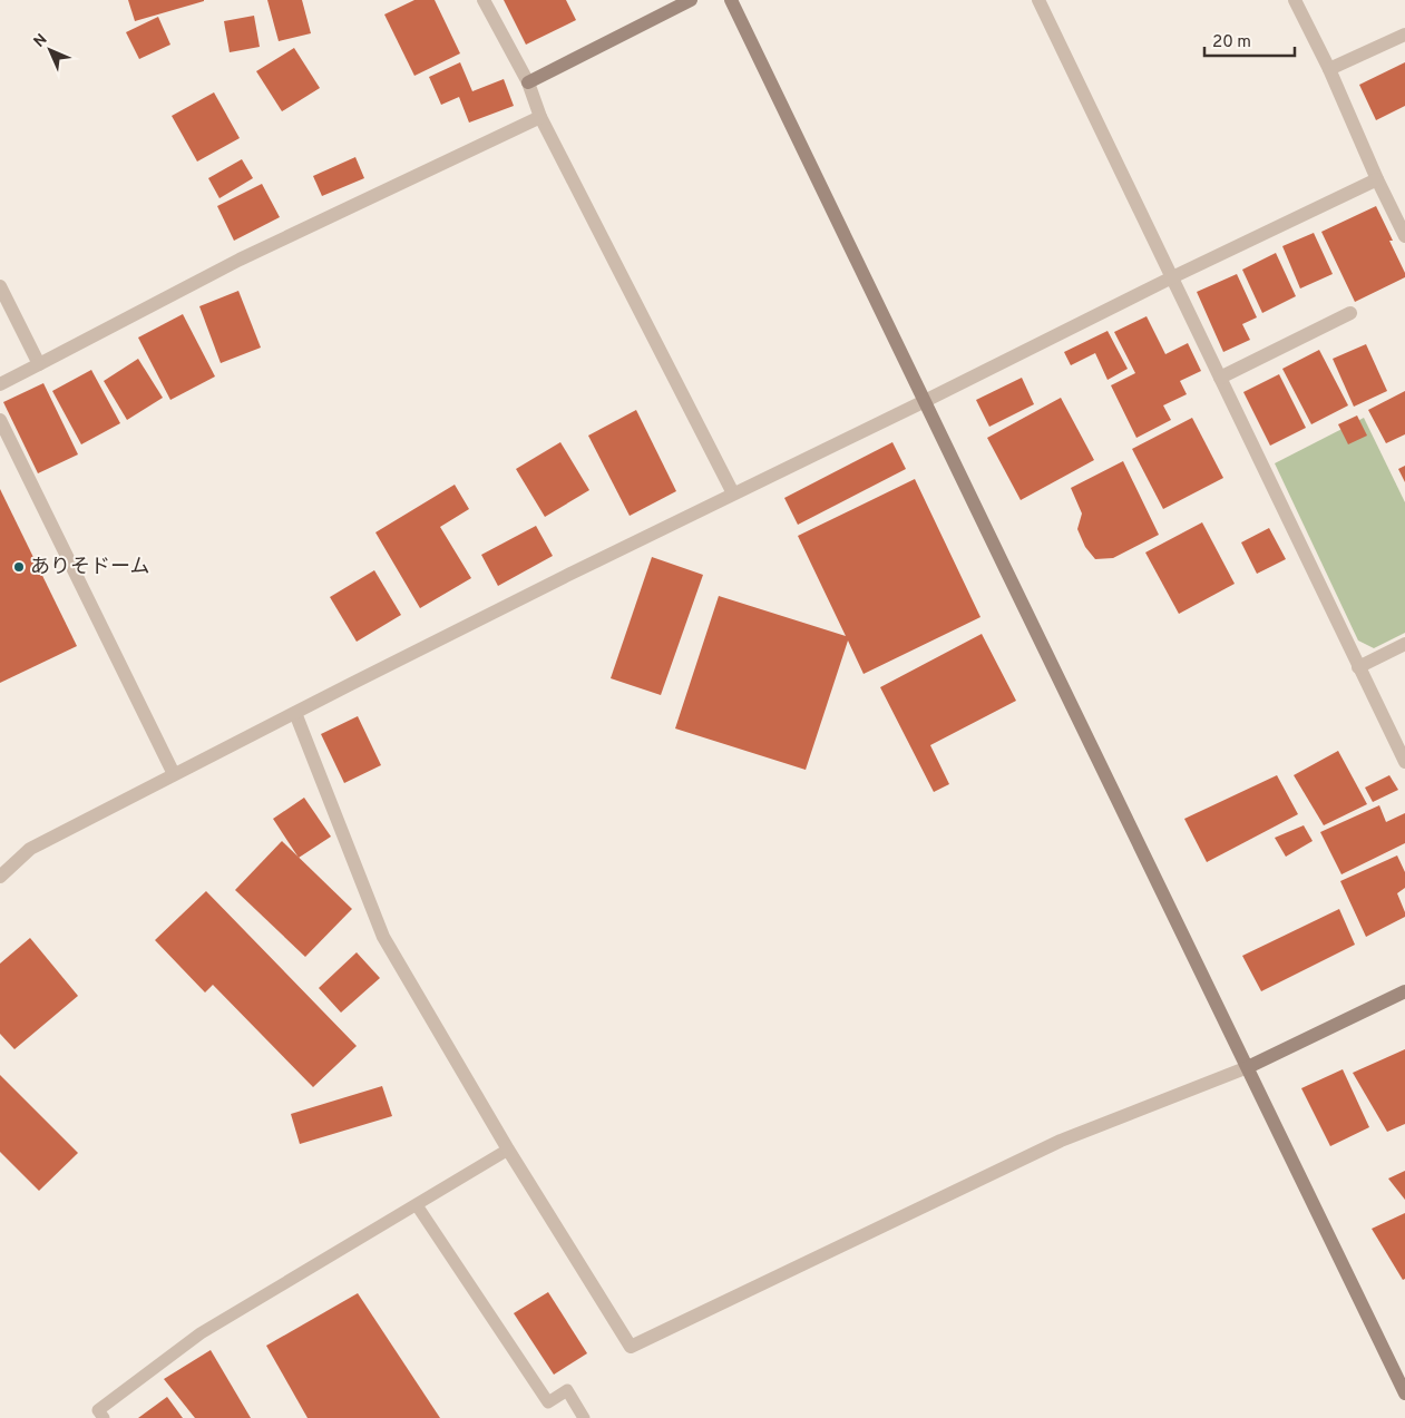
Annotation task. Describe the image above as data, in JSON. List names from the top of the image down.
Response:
{
  "places": ["ありそドーム"],
  "scale_bar": "20 m",
  "north": "top left"
}
